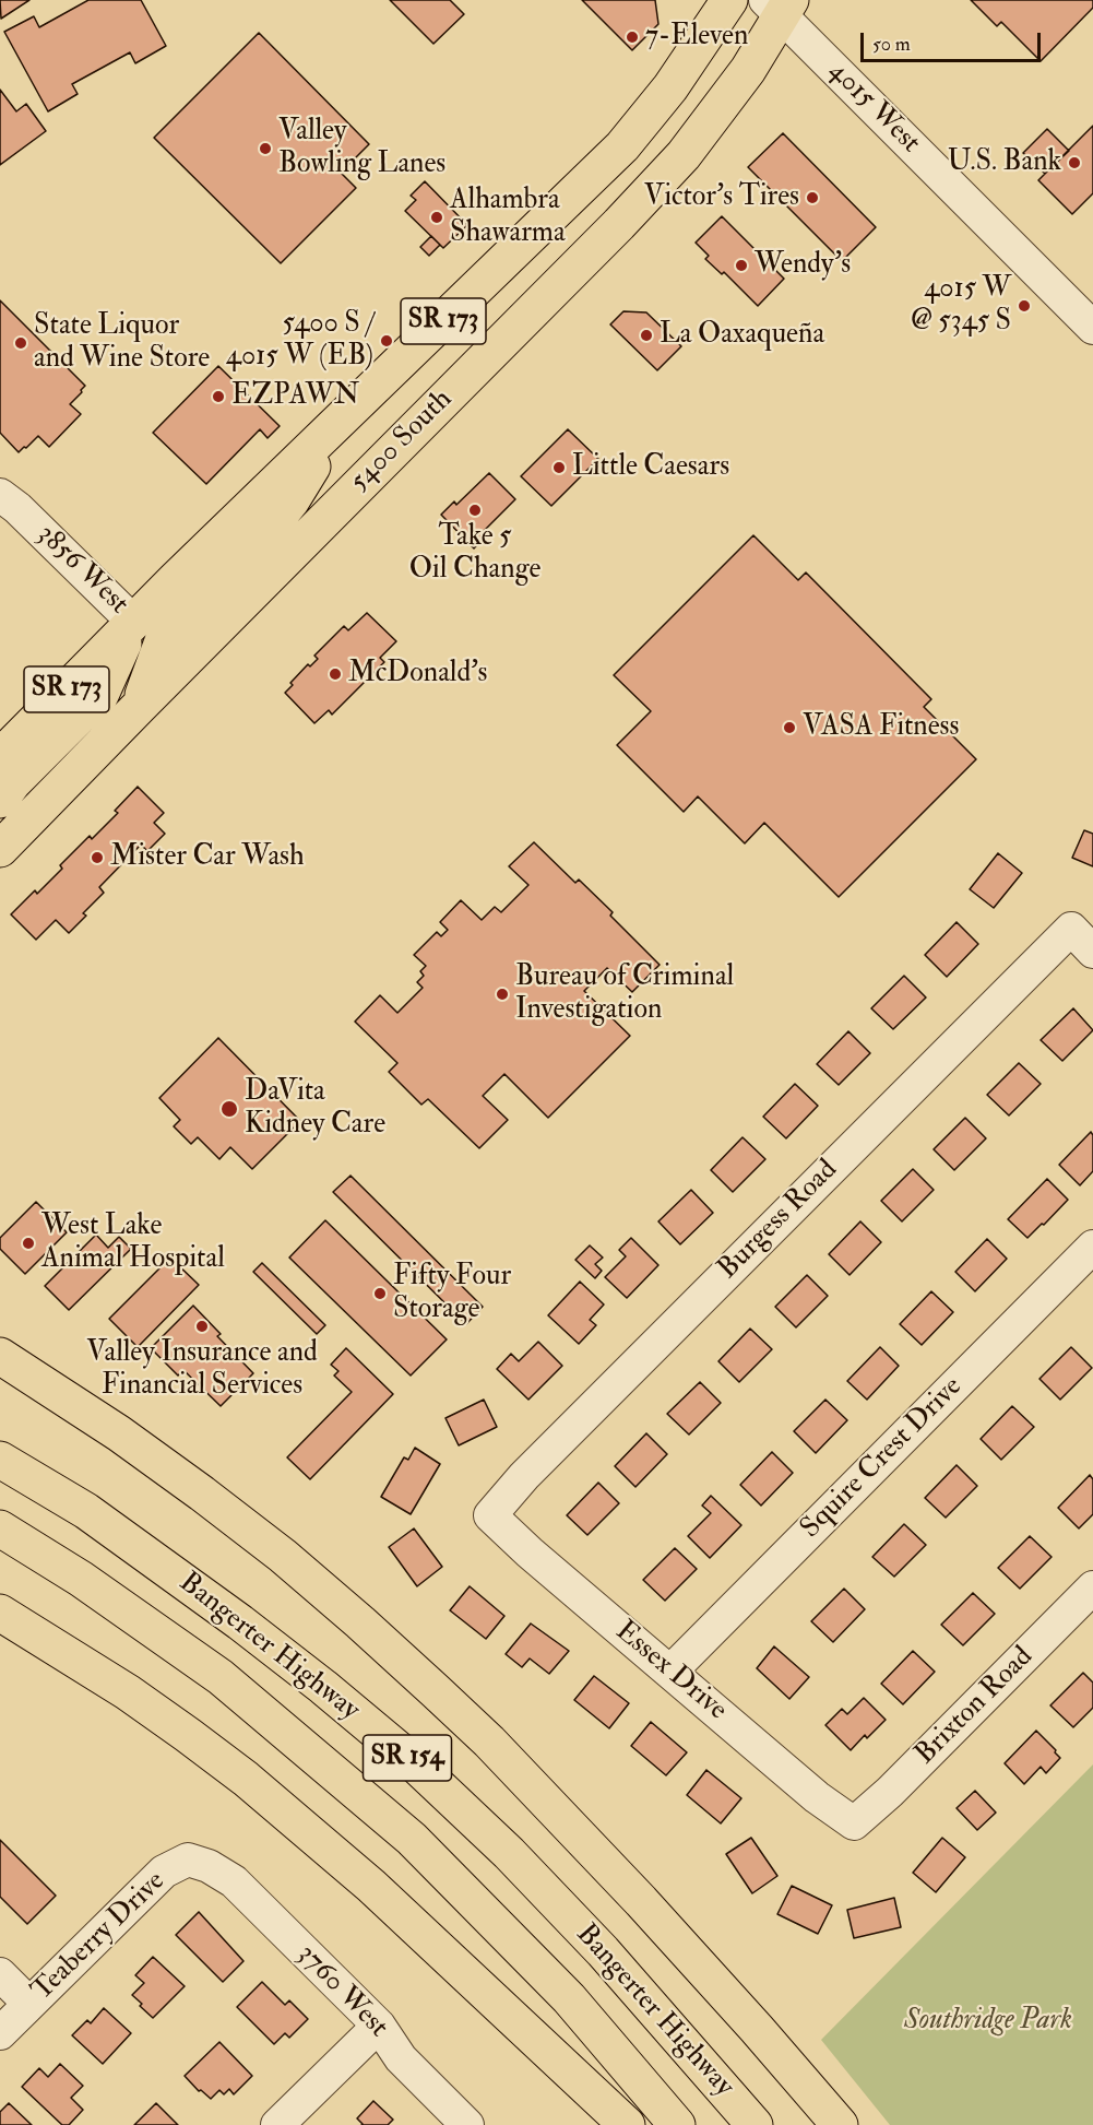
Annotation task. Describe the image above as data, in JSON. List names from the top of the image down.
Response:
{
  "streets": {
    "main road": [
      "SR 173",
      "5400 South",
      "Bangerter Highway",
      "SR 154"
    ],
    "street": [
      "4015 West",
      "3856 West",
      "Burgess Road",
      "Squire Crest Drive",
      "Essex Drive",
      "Brixton Road",
      "Teaberry Drive",
      "3760 West"
    ]
  },
  "crossings": [
    ["4015 West", "5400 South"],
    ["5400 South", "3856 West"],
    ["Burgess Road", "Essex Drive"],
    ["Squire Crest Drive", "Essex Drive"],
    ["Essex Drive", "Brixton Road"],
    ["Teaberry Drive", "3760 West"]
  ],
  "parks": ["Southridge Park"],
  "places": [
    "7-Eleven",
    "Valley Bowling Lanes",
    "U.S. Bank",
    "Victor's Tires",
    "Alhambra Shawarma",
    "Wendy's",
    "4015 W @ 5345 S",
    "La Oaxaqueña",
    "5400 S / 4015 W (EB)",
    "State Liquor and Wine Store",
    "EZPAWN",
    "Little Caesars",
    "Take 5 Oil Change",
    "McDonald's",
    "VASA Fitness",
    "Mister Car Wash",
    "Bureau of Criminal Investigation",
    "DaVita Kidney Care",
    "West Lake Animal Hospital",
    "Fifty Four Storage",
    "Valley Insurance and Financial Services"
  ],
  "scale_bar": "50 m"
}
